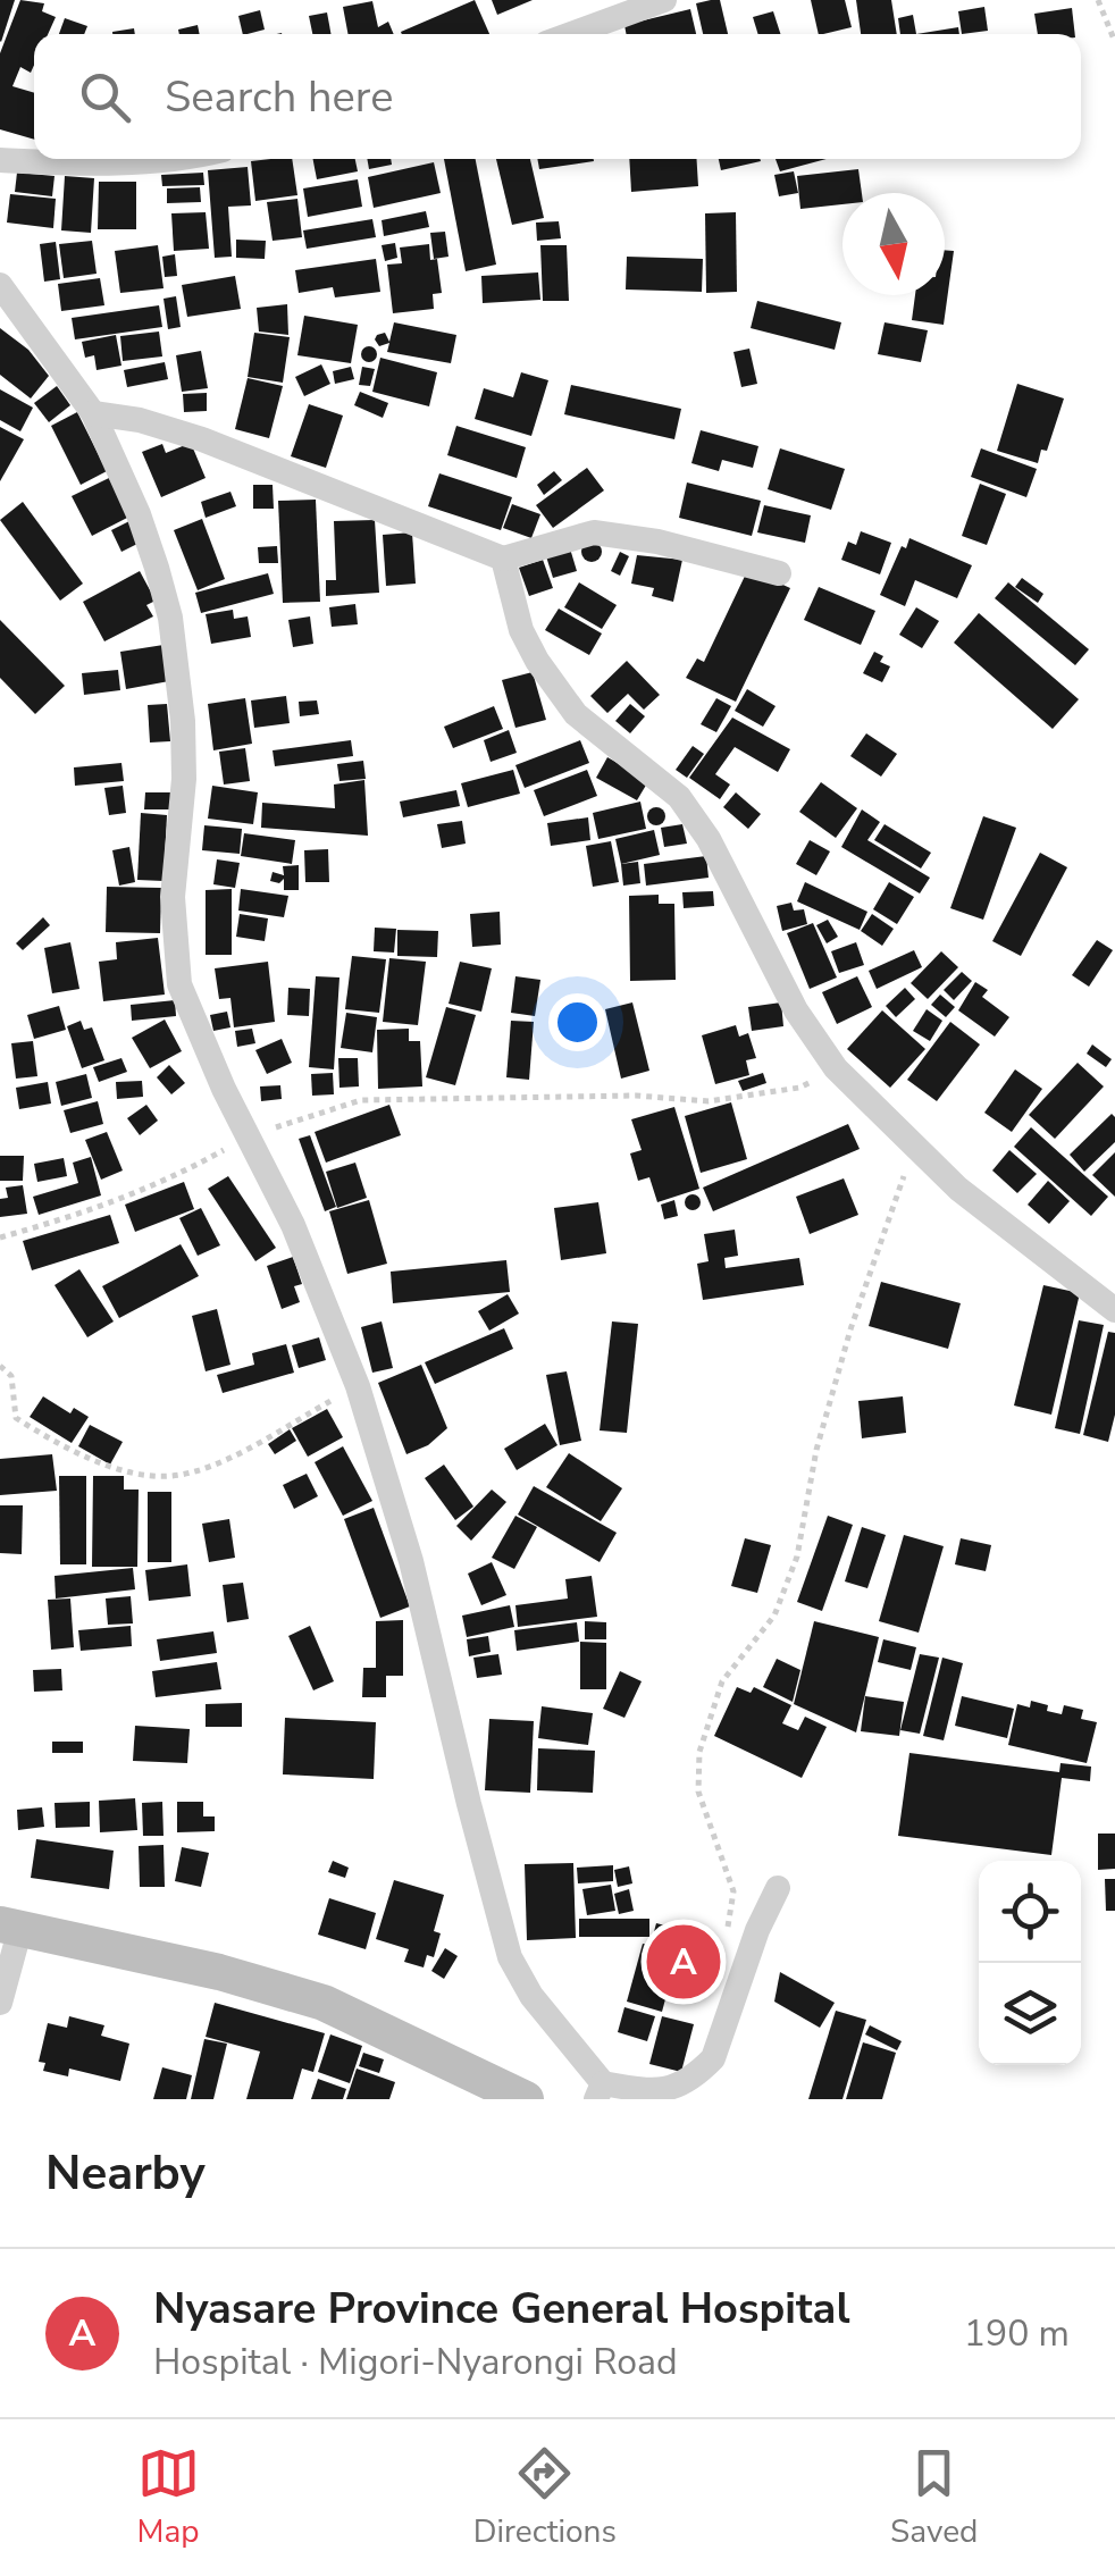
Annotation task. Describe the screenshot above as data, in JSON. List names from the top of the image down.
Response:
{
  "north": "bottom",
  "page": {
    "search": "Search here",
    "pins": "A",
    "heading": "Nearby",
    "list": [
      {
        "mark": "A",
        "name": "Nyasare Province General Hospital",
        "note": "Hospital · Migori-Nyarongi Road",
        "value": "190 m"
      }
    ],
    "nav": ["Map", "Directions", "Saved"]
  }
}
